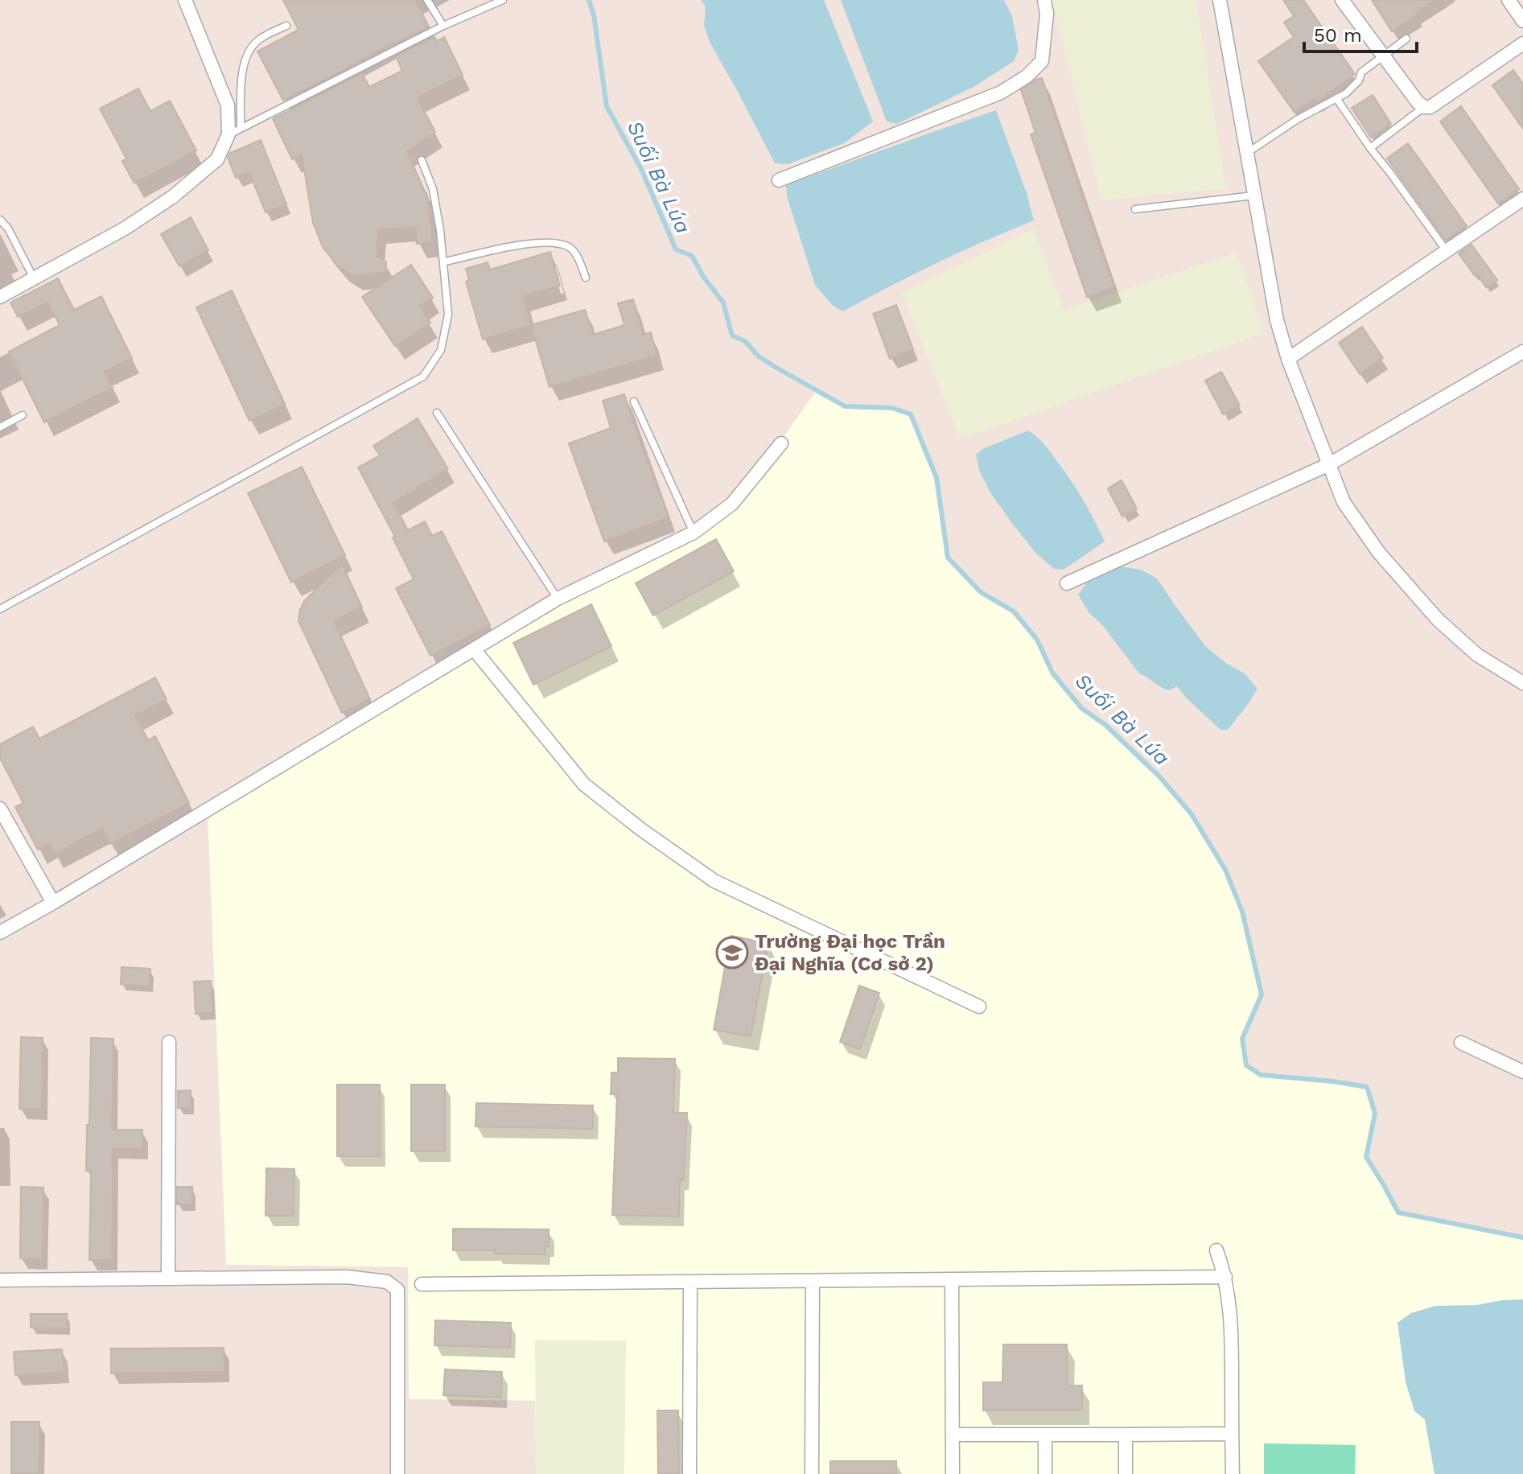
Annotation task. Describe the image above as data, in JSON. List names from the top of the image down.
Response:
{
  "water": ["Suối Bà Lúa"],
  "places": {
    "school or university": ["Trường Đại học Trần Đại Nghĩa (Cơ sở 2)"]
  },
  "scale_bar": "50 m"
}
